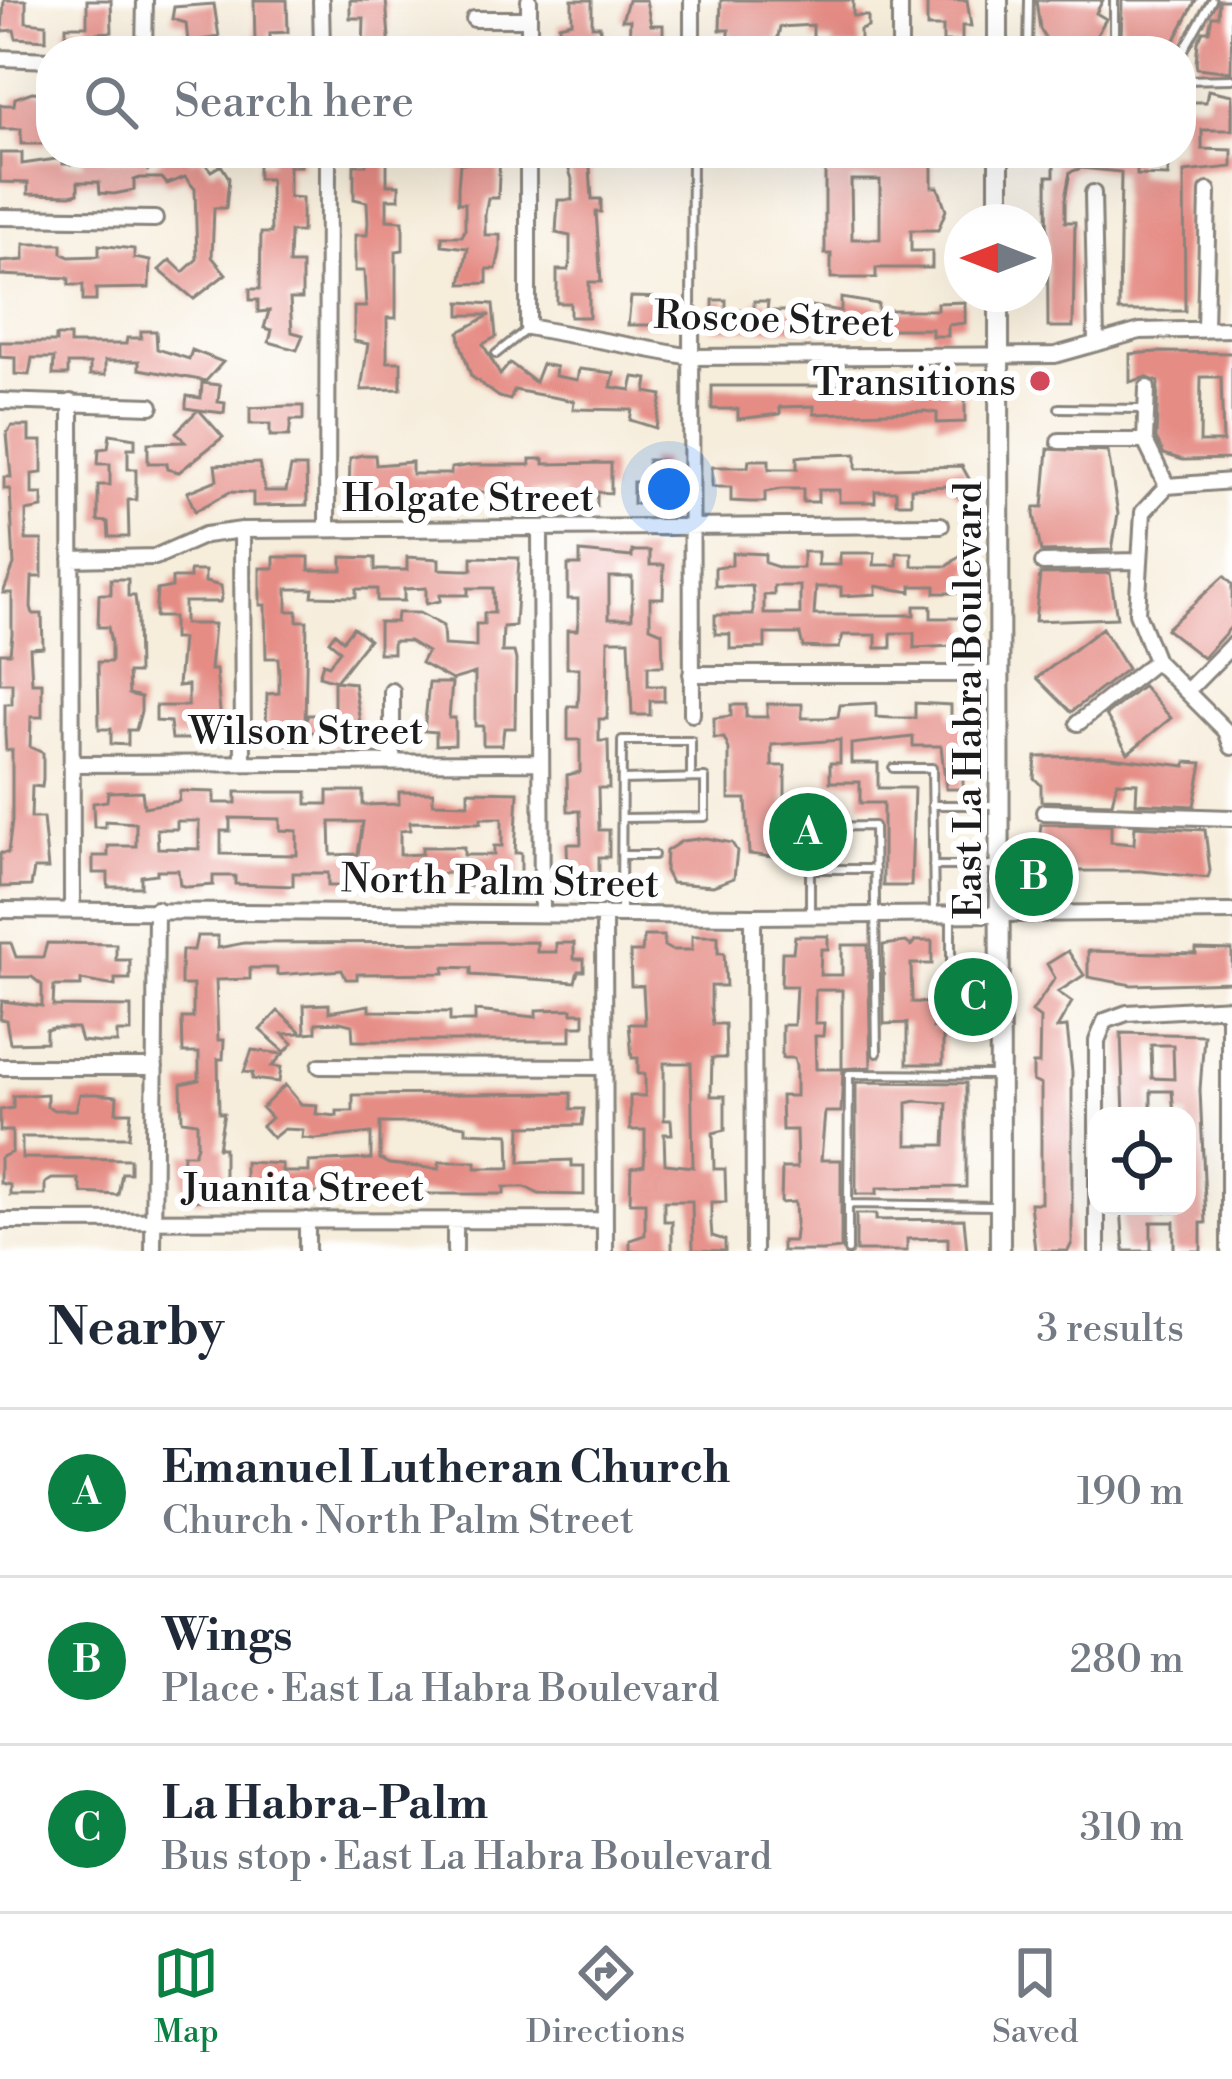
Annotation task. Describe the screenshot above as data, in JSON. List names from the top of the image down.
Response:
{
  "streets": {
    "main road": ["East La Habra Boulevard"],
    "street": [
      "Roscoe Street",
      "Holgate Street",
      "Wilson Street",
      "North Palm Street",
      "Juanita Street"
    ]
  },
  "crossings": [
    ["Roscoe Street", "East La Habra Boulevard"],
    ["East La Habra Boulevard", "North Palm Street"]
  ],
  "places": ["Transitions"],
  "north": "left",
  "page": {
    "search": "Search here",
    "pins": ["A", "B", "C"],
    "heading": ["Nearby", "3 results"],
    "list": [
      {
        "mark": "A",
        "name": "Emanuel Lutheran Church",
        "note": "Church · North Palm Street",
        "value": "190 m"
      },
      {
        "mark": "B",
        "name": "Wings",
        "note": "Place · East La Habra Boulevard",
        "value": "280 m"
      },
      {
        "mark": "C",
        "name": "La Habra-Palm",
        "note": "Bus stop · East La Habra Boulevard",
        "value": "310 m"
      }
    ],
    "nav": ["Map", "Directions", "Saved"]
  }
}
